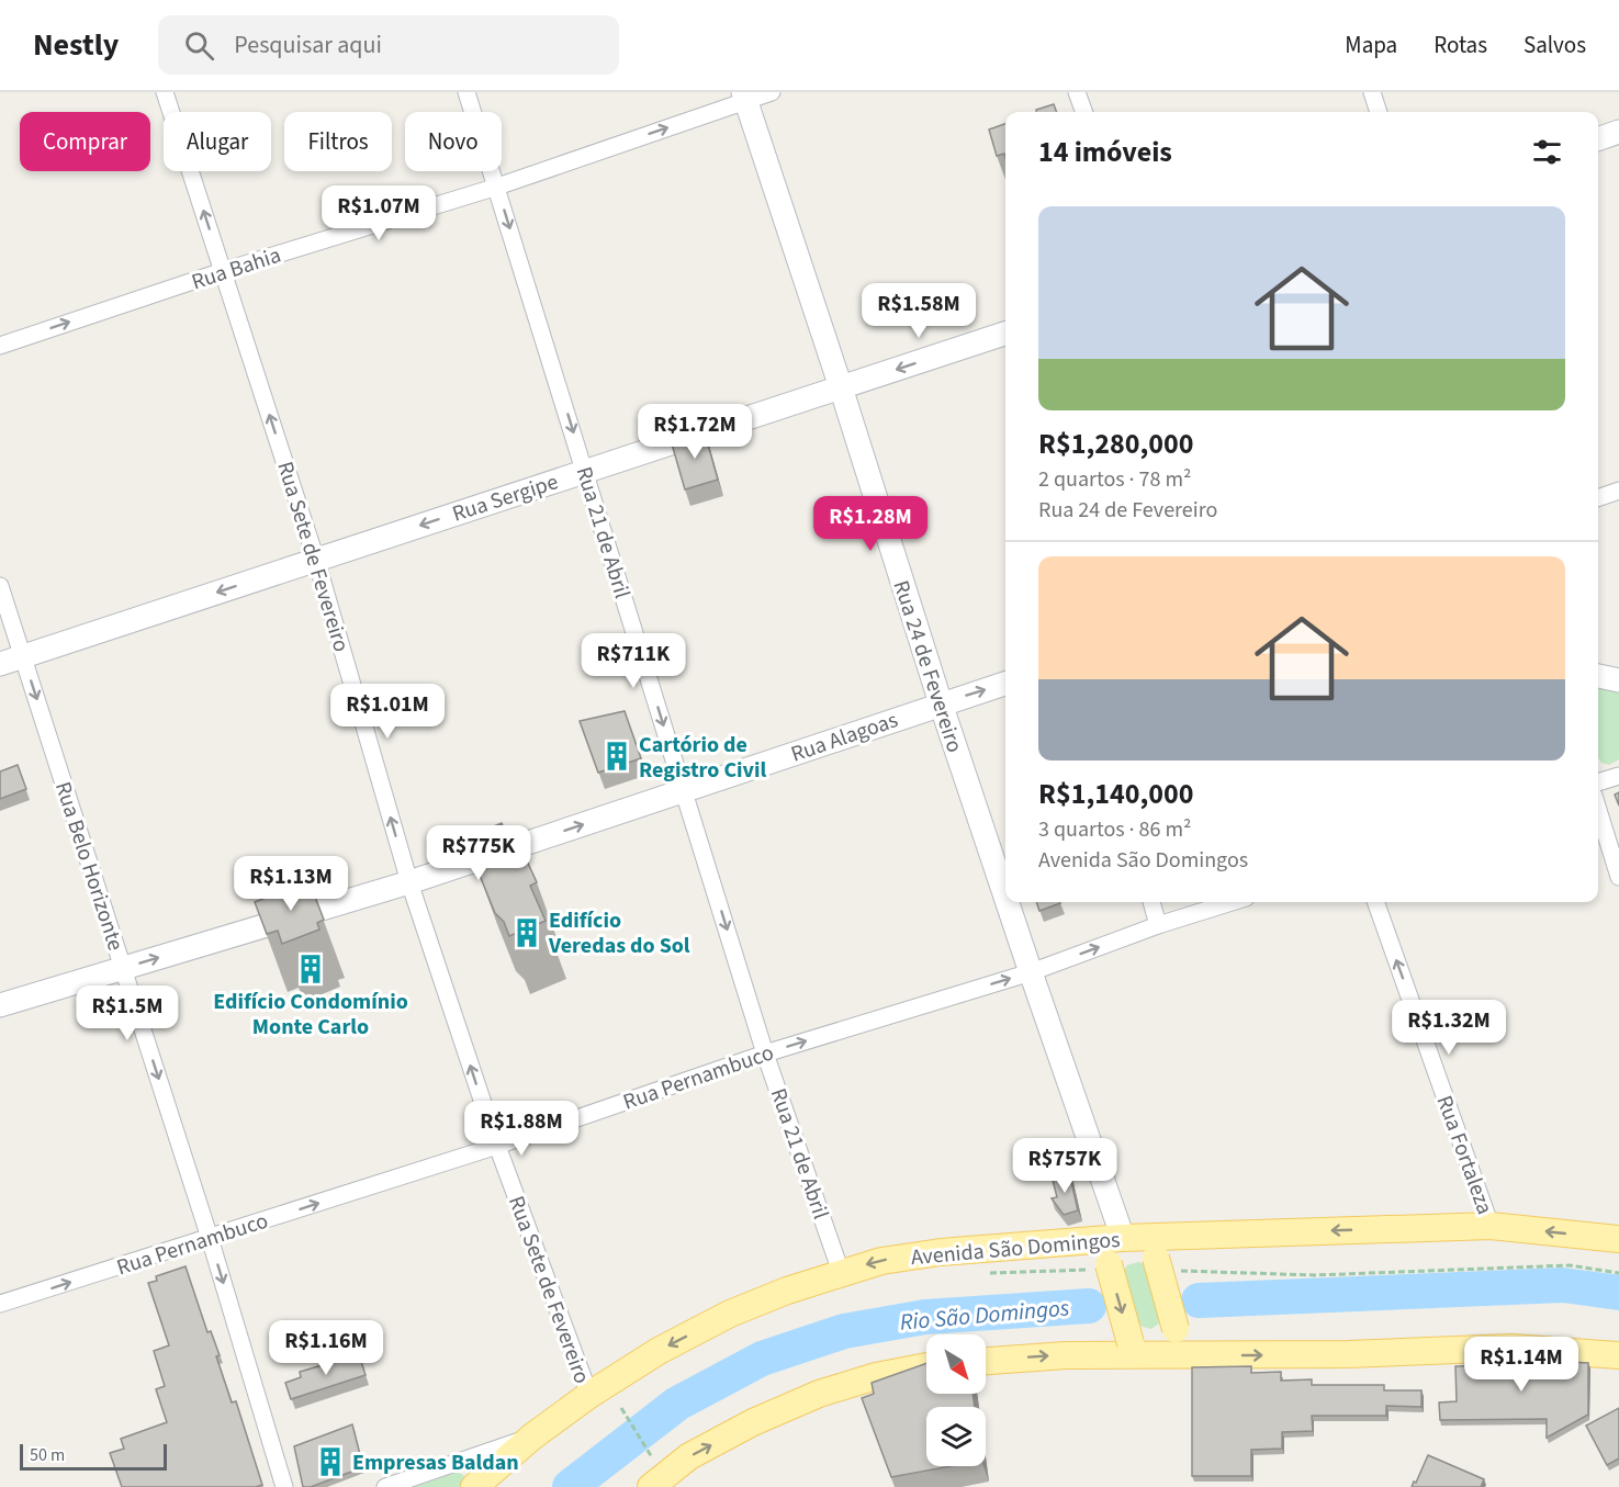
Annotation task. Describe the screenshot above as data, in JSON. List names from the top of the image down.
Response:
{
  "streets": {
    "main road": ["Avenida São Domingos"],
    "street": [
      "Rua Bahia",
      "Rua Sergipe",
      "Rua 21 de Abril",
      "Rua Sete de Fevereiro",
      "Rua 24 de Fevereiro",
      "Rua Alagoas",
      "Rua Belo Horizonte",
      "Rua Pernambuco",
      "Rua Fortaleza"
    ]
  },
  "crossings": [
    ["Rua Bahia", "Rua 21 de Abril"],
    ["Rua Bahia", "Rua Sete de Fevereiro"],
    ["Rua Bahia", "Rua 24 de Fevereiro"],
    ["Rua Sergipe", "Rua 21 de Abril"],
    ["Rua Sergipe", "Rua Sete de Fevereiro"],
    ["Rua Sergipe", "Rua 24 de Fevereiro"],
    ["Rua Sergipe", "Rua Belo Horizonte"],
    ["Rua 21 de Abril", "Rua Alagoas"],
    ["Rua 21 de Abril", "Rua Pernambuco"],
    ["Rua 21 de Abril", "Avenida São Domingos"],
    ["Rua Sete de Fevereiro", "Rua Alagoas"],
    ["Rua Sete de Fevereiro", "Rua Pernambuco"],
    ["Rua Sete de Fevereiro", "Avenida São Domingos"],
    ["Rua 24 de Fevereiro", "Rua Alagoas"],
    ["Rua 24 de Fevereiro", "Rua Pernambuco"],
    ["Rua 24 de Fevereiro", "Avenida São Domingos"],
    ["Rua Alagoas", "Rua Belo Horizonte"],
    ["Rua Belo Horizonte", "Rua Pernambuco"],
    ["Rua Fortaleza", "Avenida São Domingos"]
  ],
  "one_way": [
    "Rua Bahia",
    "Rua Sergipe",
    "Rua 21 de Abril",
    "Rua Sete de Fevereiro",
    "Rua Alagoas",
    "Rua Belo Horizonte",
    "Rua Pernambuco",
    "Rua Fortaleza"
  ],
  "water": ["Rio São Domingos"],
  "places": {
    "building": [
      "Cartório de Registro Civil",
      "Edifício Veredas do Sol",
      "Edifício Condomínio Monte Carlo",
      "Empresas Baldan"
    ]
  },
  "scale_bar": "50 m",
  "north": "bottom right",
  "page": {
    "header": "Nestly",
    "search": "Pesquisar aqui",
    "nav": ["Mapa", "Rotas", "Salvos"],
    "chip": [
      "Comprar",
      "Alugar",
      "Filtros",
      "Novo"
    ],
    "heading": "14 imóveis",
    "price": [
      "R$1.07M",
      "R$1.58M",
      "R$1.72M",
      "R$1.28M",
      "R$711K",
      "R$1.01M",
      "R$775K",
      "R$1.13M",
      "R$1.5M",
      "R$1.32M",
      "R$1.88M",
      "R$757K",
      "R$1.16M",
      "R$1.14M"
    ],
    "list": [
      {
        "name": "R$1,280,000",
        "note": "2 quartos · 78 m² · Rua 24 de Fevereiro"
      },
      {
        "name": "R$1,140,000",
        "note": "3 quartos · 86 m² · Avenida São Domingos"
      }
    ],
    "scale": "50 m"
  }
}
